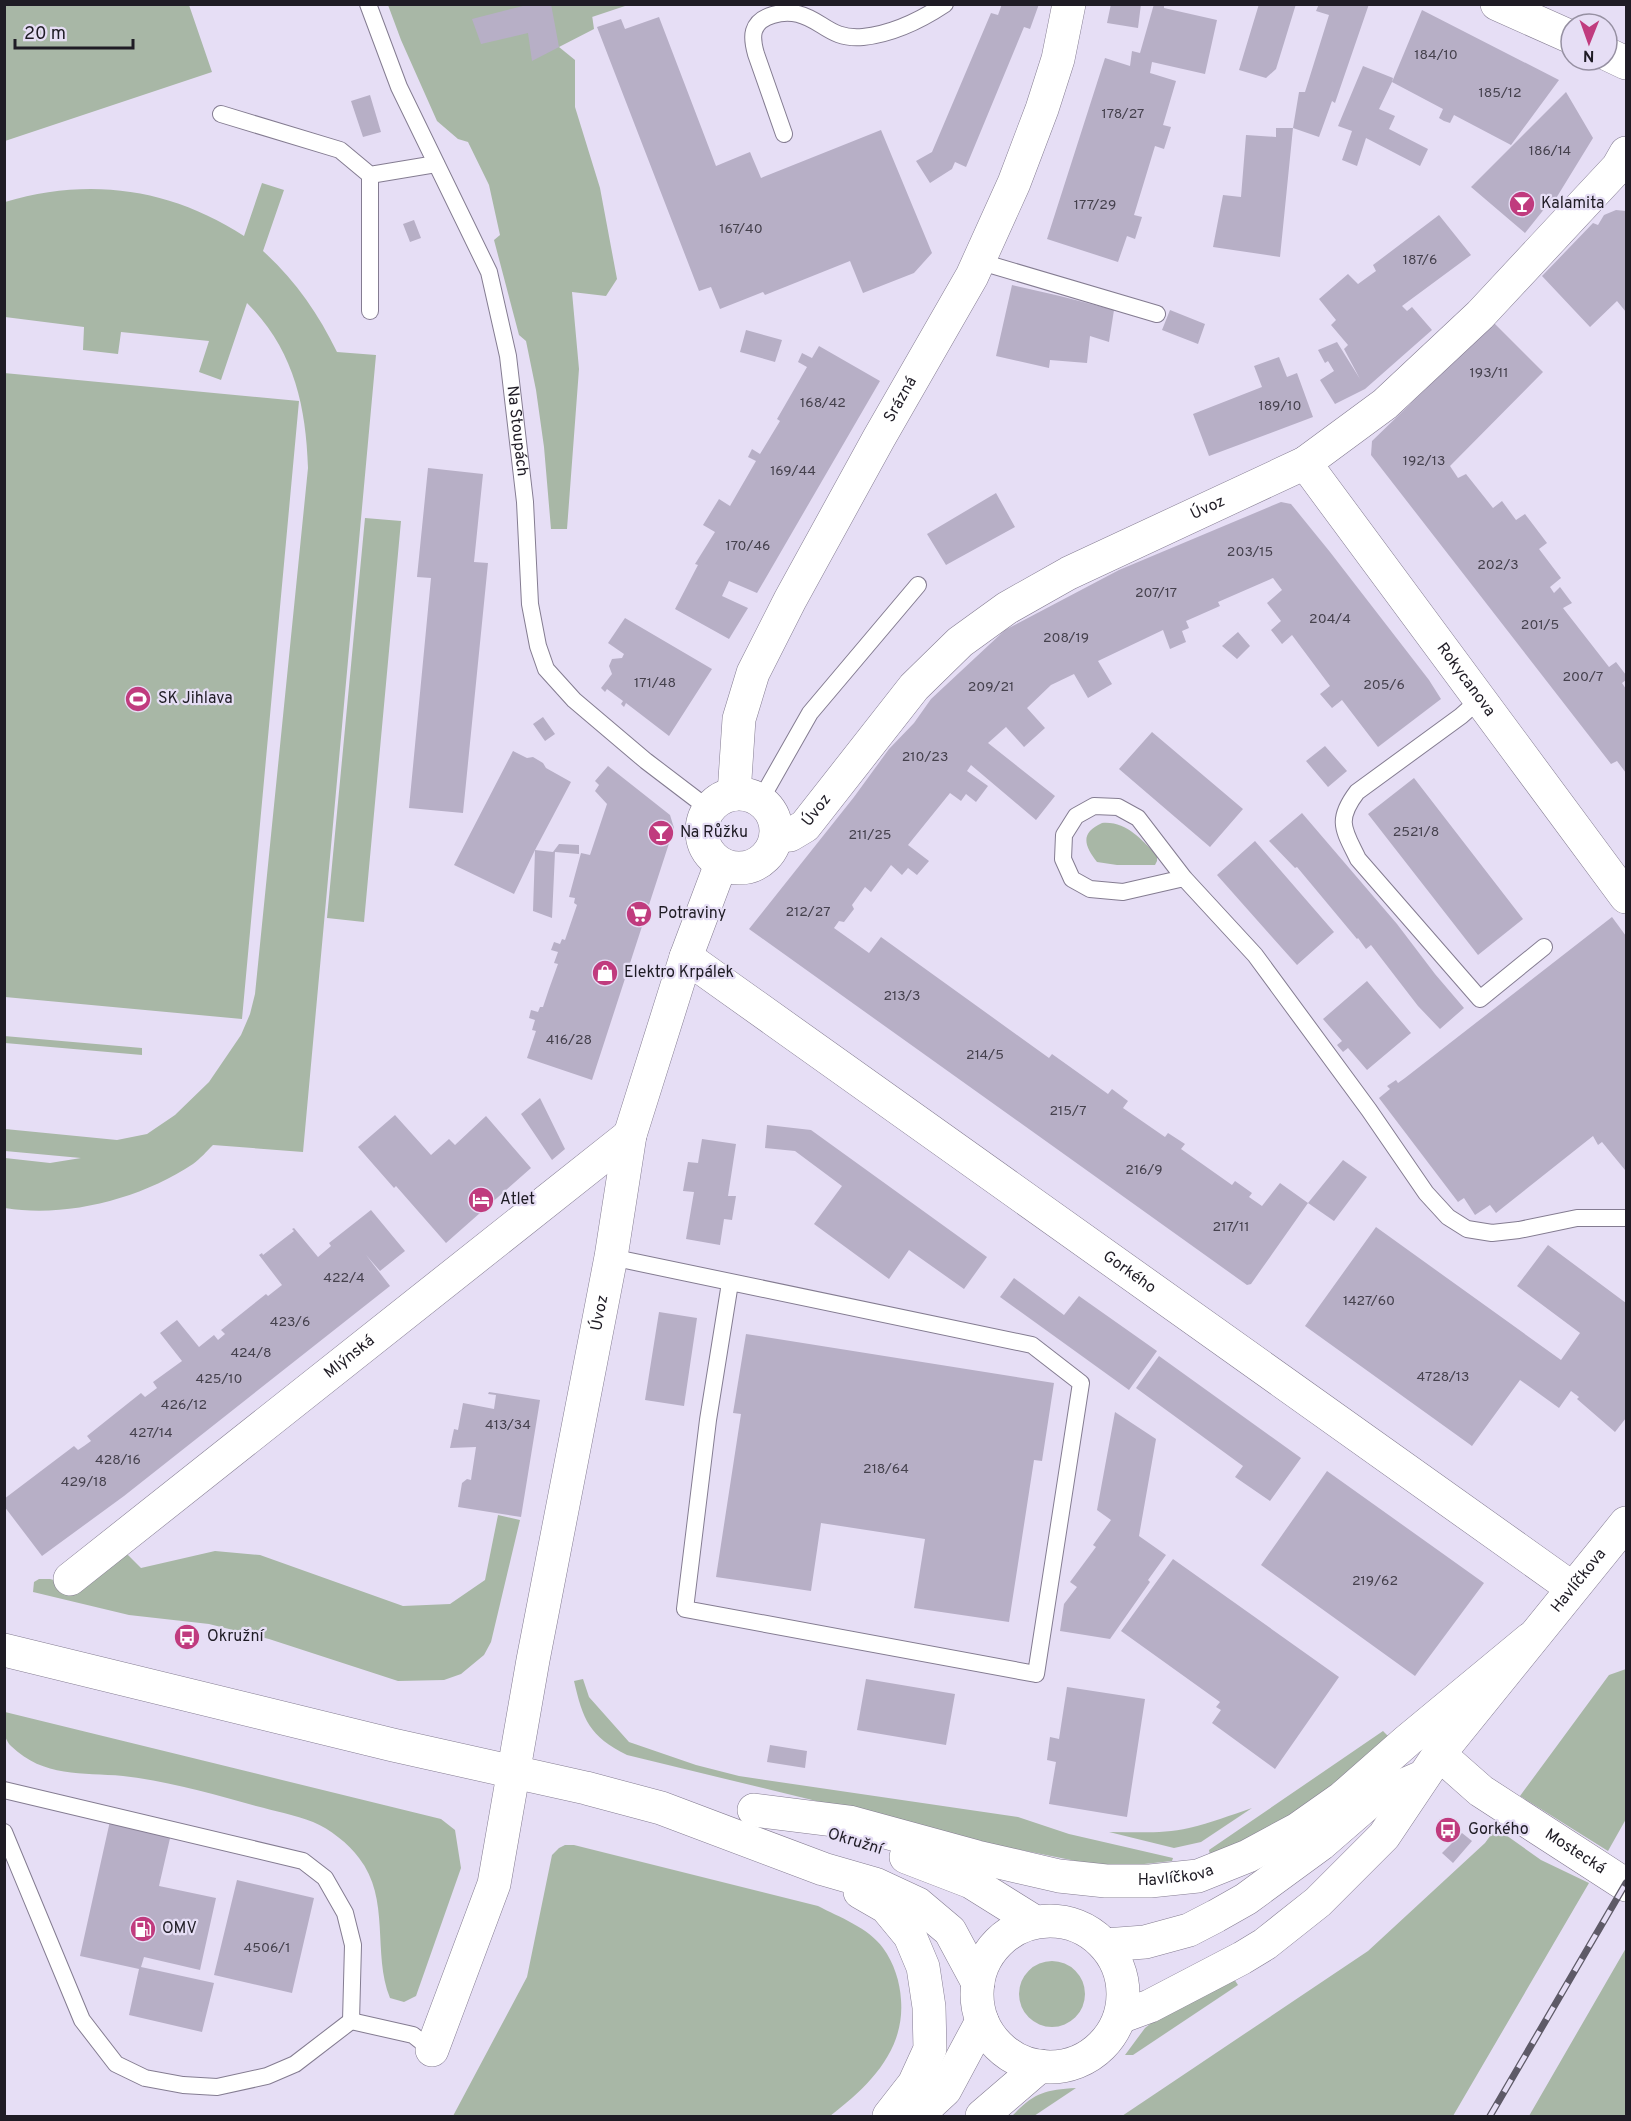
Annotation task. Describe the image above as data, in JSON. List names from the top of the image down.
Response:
{
  "streets": {
    "street": [
      "Srázná",
      "Úvoz",
      "Rokycanova",
      "Gorkého",
      "Mlýnská",
      "Havlíčkova",
      "Okružní",
      "Mostecká"
    ],
    "lane": ["Na Stoupách"]
  },
  "crossings": [
    ["Srázná", "Na Stoupách"],
    ["Srázná", "Úvoz"],
    ["Na Stoupách", "Úvoz"],
    ["Úvoz", "Rokycanova"],
    ["Úvoz", "Gorkého"],
    ["Úvoz", "Mlýnská"],
    ["Úvoz", "Okružní"],
    ["Gorkého", "Havlíčkova"],
    ["Havlíčkova", "Okružní"],
    ["Havlíčkova", "Mostecká"]
  ],
  "places": {
    "bar": ["Kalamita", "Na Růžku"],
    "sports": ["SK Jihlava"],
    "supermarket": ["Potraviny"],
    "shop": ["Elektro Krpálek"],
    "hotel": ["Atlet"],
    "bus stop": ["Okružní", "Gorkého"],
    "fuel station": ["OMV"]
  },
  "house_numbers": [
    "184/10",
    "185/12",
    "178/27",
    "186/14",
    "177/29",
    "167/40",
    "187/6",
    "193/11",
    "168/42",
    "189/10",
    "192/13",
    "169/44",
    "170/46",
    "203/15",
    "202/3",
    "207/17",
    "204/4",
    "201/5",
    "208/19",
    "200/7",
    "171/48",
    "205/6",
    "209/21",
    "210/23",
    "2521/8",
    "211/25",
    "212/27",
    "213/3",
    "416/28",
    "214/5",
    "215/7",
    "216/9",
    "217/11",
    "422/4",
    "1427/60",
    "423/6",
    "424/8",
    "4728/13",
    "425/10",
    "426/12",
    "413/34",
    "427/14",
    "428/16",
    "218/64",
    "429/18",
    "219/62",
    "4506/1"
  ],
  "scale_bar": "20 m",
  "north": "bottom"
}
